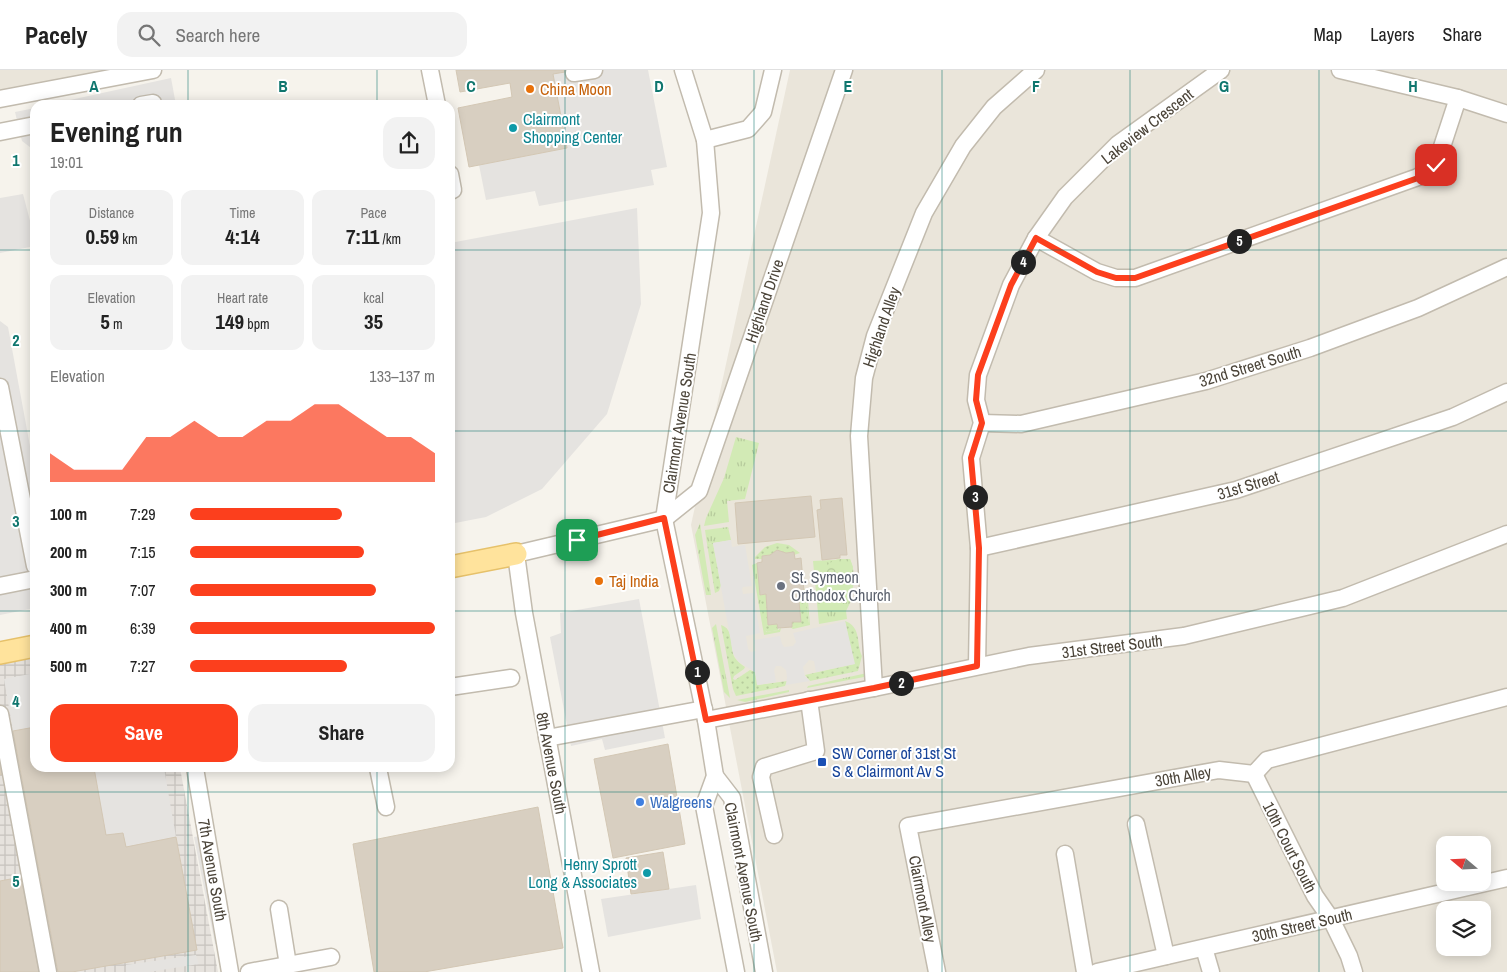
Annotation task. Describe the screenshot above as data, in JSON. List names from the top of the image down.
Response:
{
  "streets": {
    "street": [
      "Lakeview Crescent",
      "Highland Drive",
      "Highland Alley",
      "32nd Street South",
      "Clairmont Avenue South",
      "31st Street",
      "31st Street South",
      "8th Avenue South",
      "30th Alley",
      "10th Court South",
      "7th Avenue South",
      "Clairmont Alley",
      "30th Street South"
    ]
  },
  "crossings": [
    ["Lakeview Crescent", "32nd Street South"],
    ["Highland Drive", "Clairmont Avenue South"],
    ["Highland Alley", "31st Street South"],
    ["Clairmont Avenue South", "31st Street South"],
    ["31st Street South", "8th Avenue South"],
    ["30th Alley", "10th Court South"],
    ["30th Alley", "Clairmont Alley"],
    ["10th Court South", "30th Street South"]
  ],
  "places": {
    "other": [
      "China Moon",
      "Clairmont Shopping Center",
      "Taj India",
      "St. Symeon Orthodox Church",
      "Walgreens",
      "Henry Sprott Long & Associates"
    ],
    "transit": ["SW Corner of 31st St S & Clairmont Av S"]
  },
  "north": "left",
  "page": {
    "header": "Pacely",
    "search": "Search here",
    "nav": ["Map", "Layers", "Share"],
    "heading": ["Evening run", "19:01"],
    "stats": [
      ["Distance", "0.59 km"],
      ["Time", "4:14"],
      ["Pace", "7:11 /km"],
      ["Elevation", "5 m"],
      ["Heart rate", "149 bpm"],
      ["kcal", "35"]
    ],
    "pins": [
      "5",
      "4",
      "3",
      "1",
      "2"
    ],
    "chart": ["Elevation", "133–137 m"],
    "list": [
      {
        "name": "100 m",
        "note": "7:29"
      },
      {
        "name": "200 m",
        "note": "7:15"
      },
      {
        "name": "300 m",
        "note": "7:07"
      },
      {
        "name": "400 m",
        "note": "6:39"
      },
      {
        "name": "500 m",
        "note": "7:27"
      }
    ],
    "buttons": ["Save", "Share"]
  },
  "grid": {
    "columns": [
      "A",
      "B",
      "C",
      "D",
      "E",
      "F",
      "G",
      "H"
    ],
    "rows": [
      "1",
      "2",
      "3",
      "4",
      "5"
    ]
  }
}
